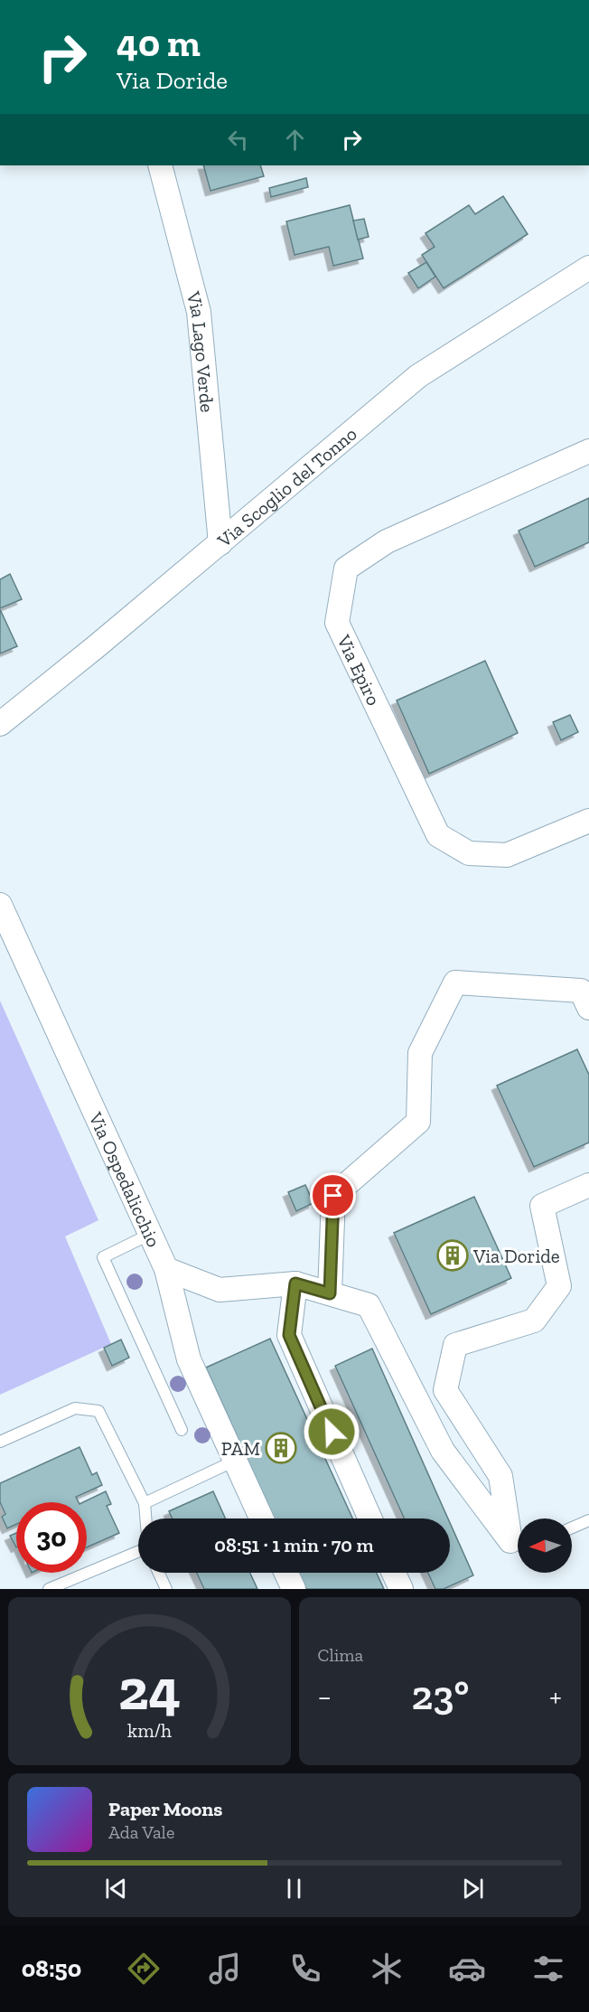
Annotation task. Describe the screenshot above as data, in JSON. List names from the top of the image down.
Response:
{
  "streets": {
    "street": [
      "Via Lago Verde",
      "Via Scoglio del Tonno",
      "Via Epiro",
      "Via Ospedalicchio"
    ]
  },
  "crossings": [
    ["Via Lago Verde", "Via Scoglio del Tonno"]
  ],
  "places": {
    "building": ["Via Doride", "PAM"]
  },
  "north": "left",
  "page": {
    "turn": ["40 m", "Via Doride"],
    "limit": "30",
    "trip": "08:51 · 1 min · 70 m",
    "tile": "Clima",
    "heat": ["−", "23°", "+"],
    "song": ["Paper Moons", "Ada Vale"],
    "tabs": "08:50",
    "gauge": ["24", "km/h"]
  }
}
